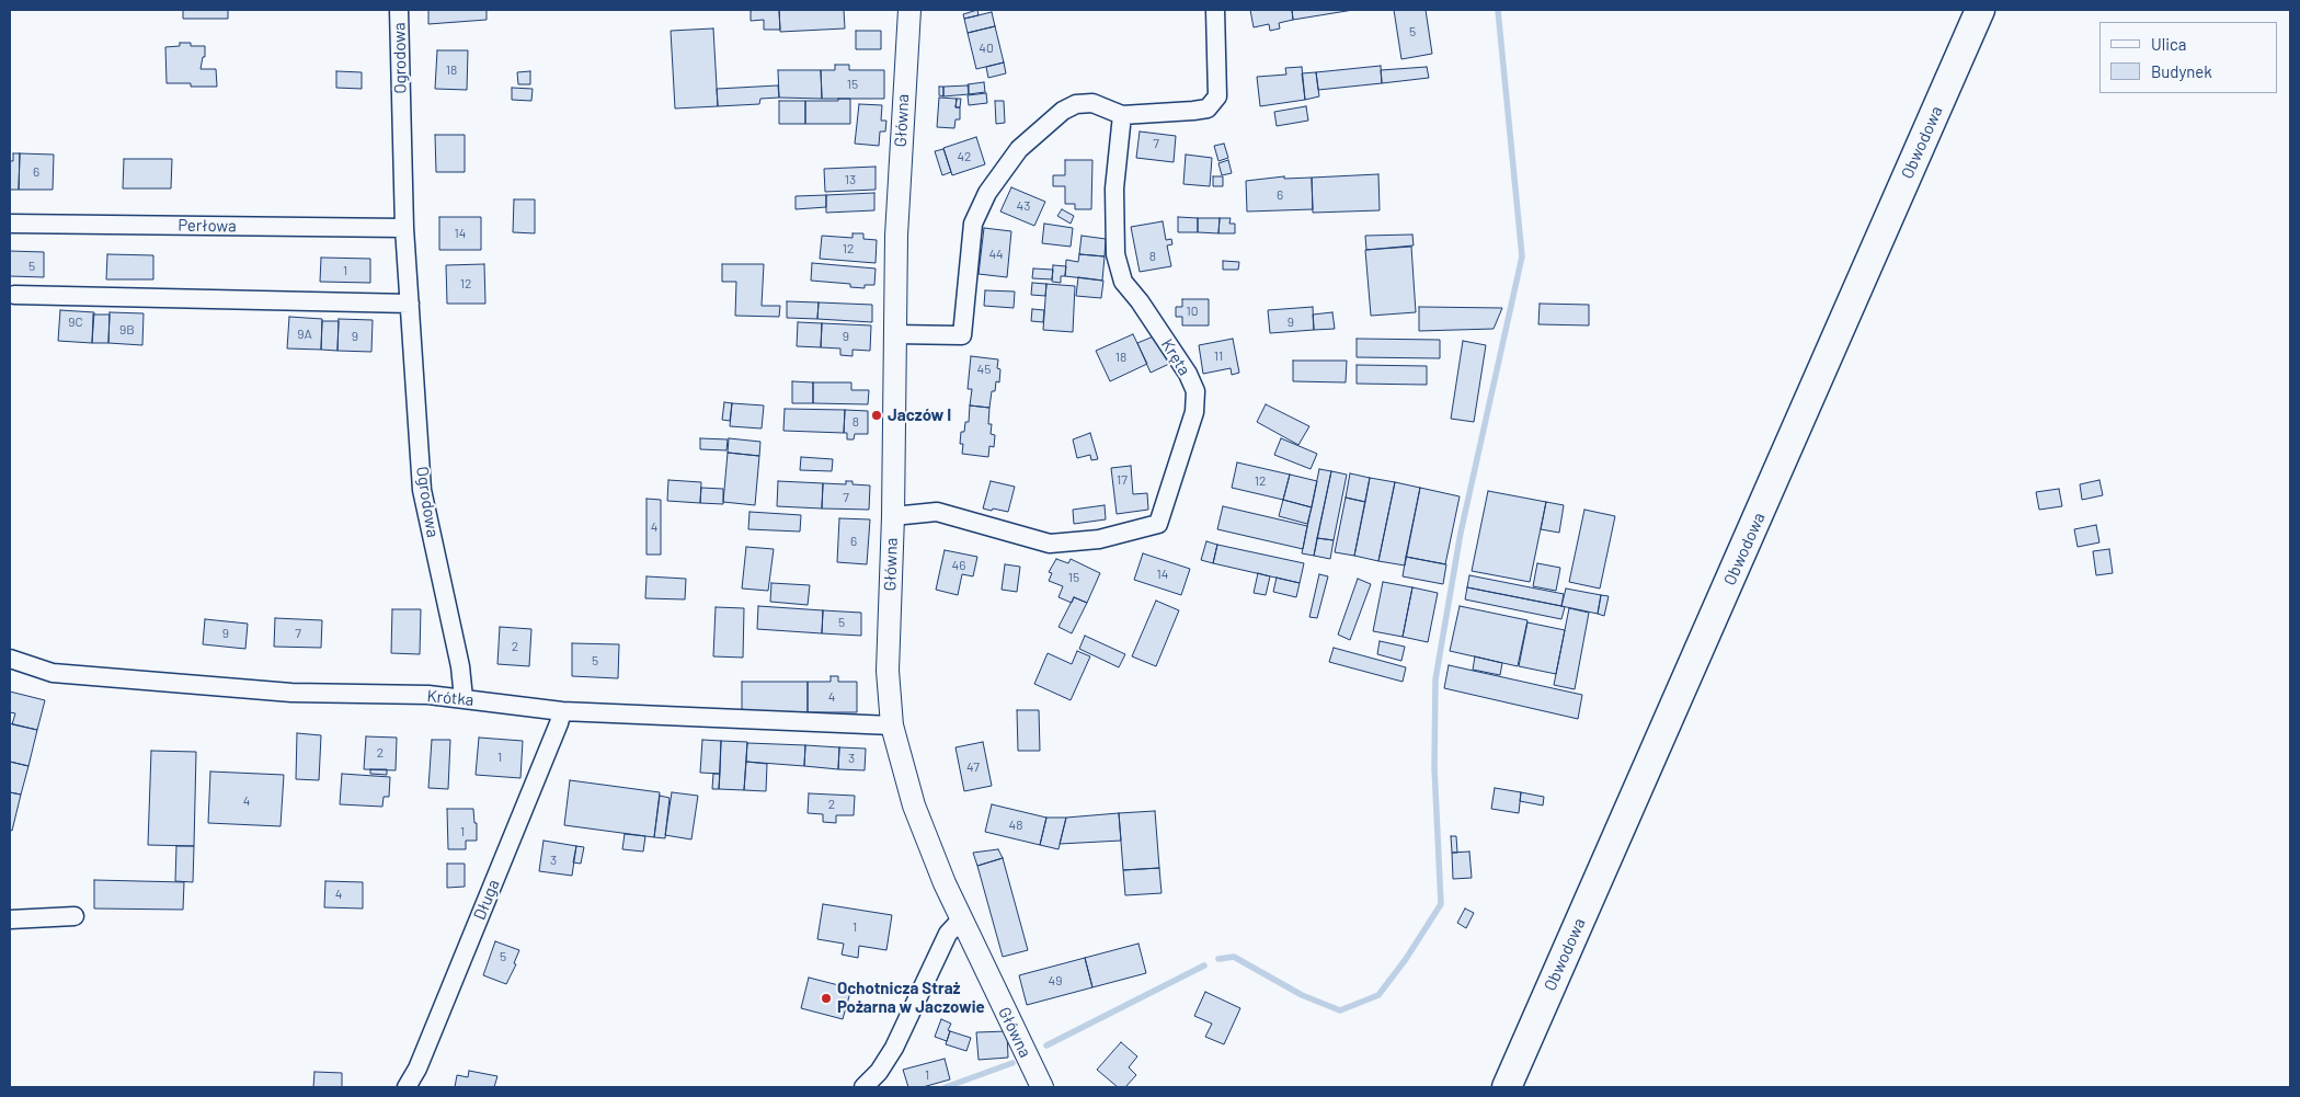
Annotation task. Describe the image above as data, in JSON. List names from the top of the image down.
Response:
{
  "streets": {
    "main road": ["Obwodowa"],
    "street": [
      "Ogrodowa",
      "Główna",
      "Perłowa",
      "Kręta",
      "Krótka",
      "Długa"
    ]
  },
  "crossings": [
    ["Ogrodowa", "Perłowa"],
    ["Ogrodowa", "Krótka"],
    ["Główna", "Kręta"],
    ["Główna", "Krótka"],
    ["Krótka", "Długa"]
  ],
  "places": ["Jaczów I", "Ochotnicza Straż Pożarna w Jaczowie"],
  "house_numbers": [
    "5",
    "40",
    "18",
    "15",
    "7",
    "42",
    "6",
    "13",
    "6",
    "43",
    "14",
    "12",
    "44",
    "8",
    "5",
    "1",
    "12",
    "10",
    "9C",
    "9",
    "9B",
    "9A",
    "9",
    "9",
    "11",
    "18",
    "45",
    "8",
    "17",
    "12",
    "7",
    "4",
    "6",
    "46",
    "14",
    "15",
    "5",
    "9",
    "7",
    "2",
    "5",
    "4",
    "2",
    "1",
    "3",
    "47",
    "4",
    "2",
    "48",
    "1",
    "3",
    "4",
    "1",
    "5",
    "49",
    "1"
  ],
  "legend": ["Ulica", "Budynek"]
}
